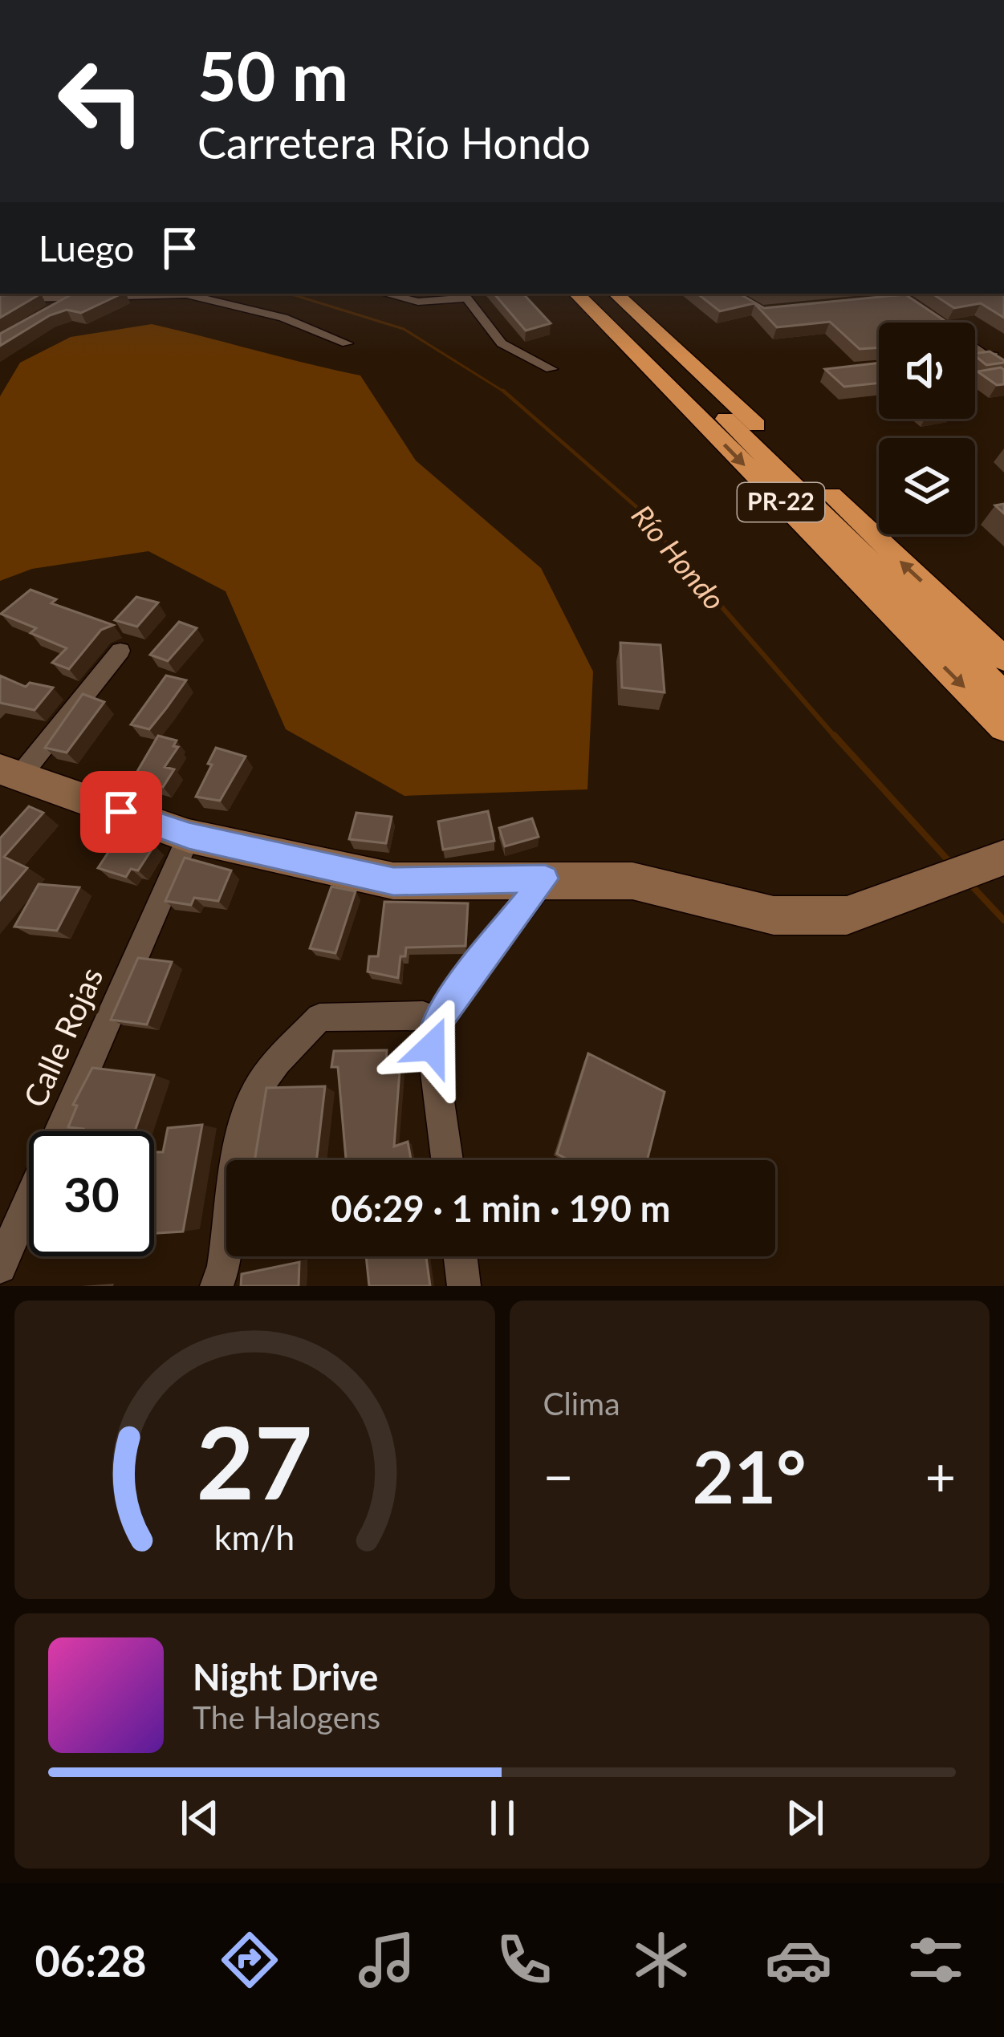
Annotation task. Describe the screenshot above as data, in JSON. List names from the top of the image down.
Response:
{
  "streets": {
    "highway": ["PR-22"],
    "street": ["Calle Rojas"]
  },
  "water": ["Río Hondo"],
  "page": {
    "turn": ["50 m", "Carretera Río Hondo"],
    "then": "Luego",
    "limit": "30",
    "trip": "06:29 · 1 min · 190 m",
    "tile": "Clima",
    "heat": ["−", "21°", "+"],
    "song": ["Night Drive", "The Halogens"],
    "tabs": "06:28",
    "gauge": ["27", "km/h"]
  }
}
